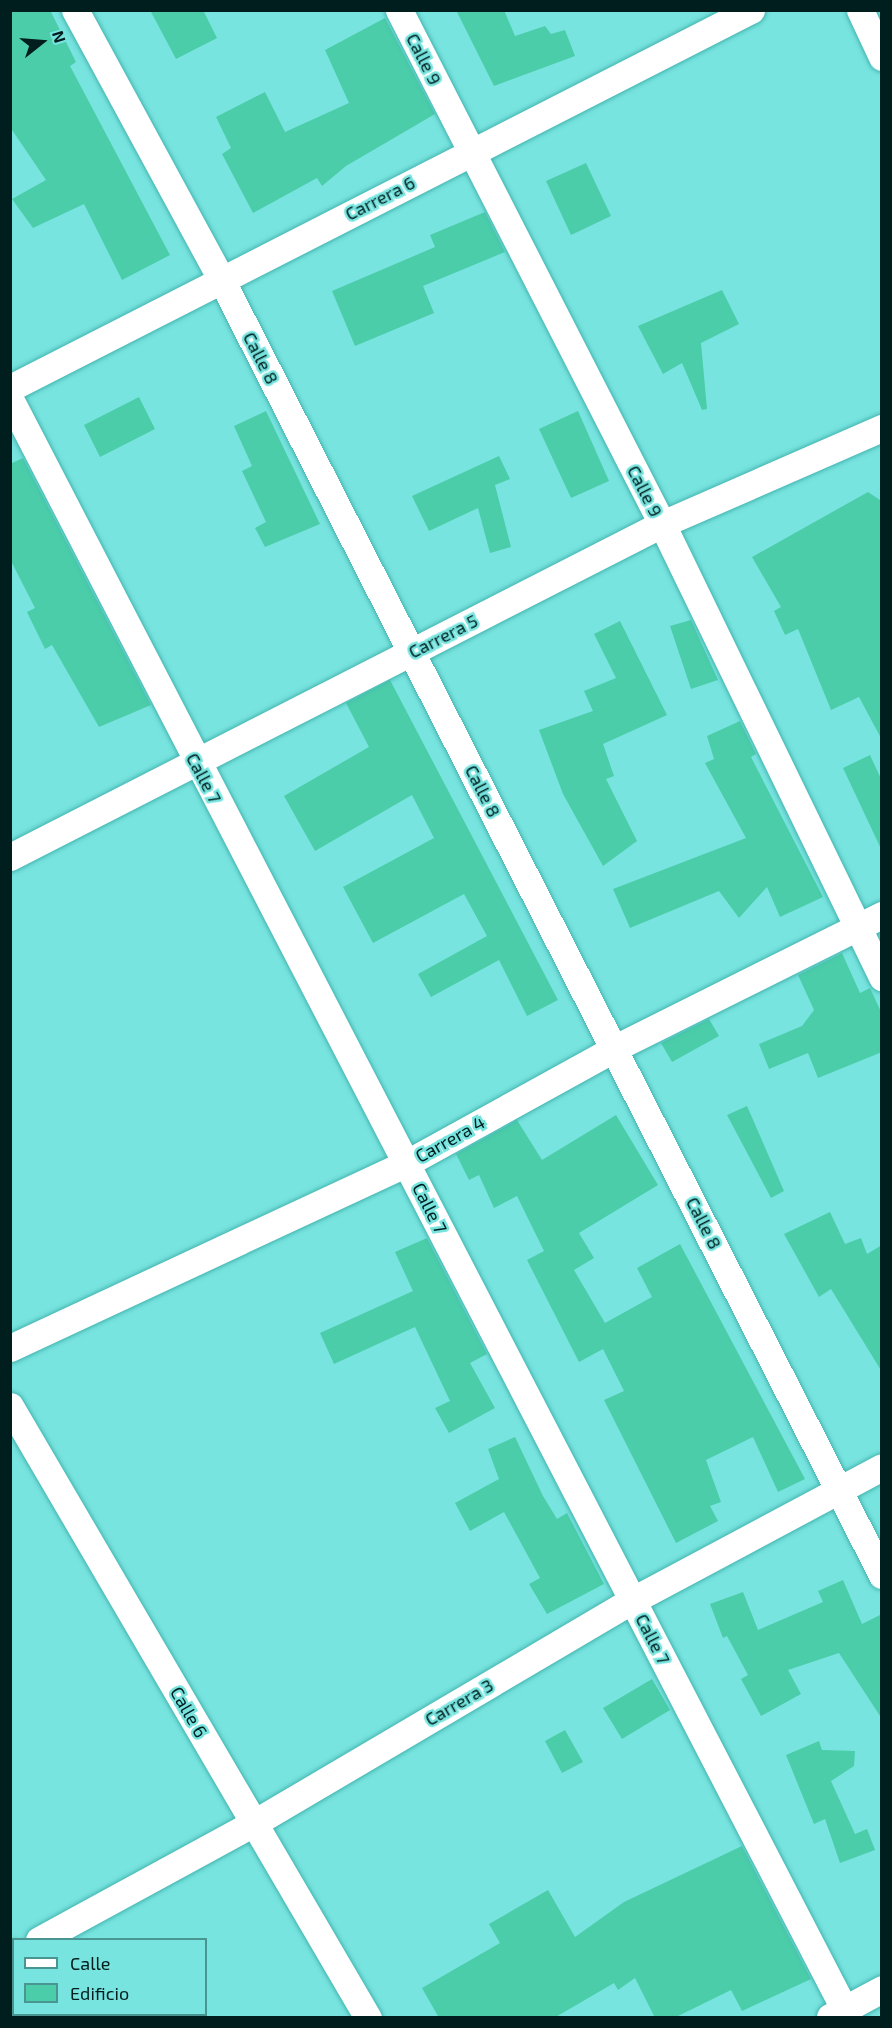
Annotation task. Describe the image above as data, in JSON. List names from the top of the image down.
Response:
{
  "streets": {
    "street": [
      "Calle 9",
      "Carrera 6",
      "Calle 8",
      "Carrera 5",
      "Calle 7",
      "Carrera 4",
      "Carrera 3",
      "Calle 6"
    ]
  },
  "crossings": [
    ["Calle 9", "Carrera 6"],
    ["Calle 9", "Carrera 5"],
    ["Calle 9", "Carrera 4"],
    ["Carrera 6", "Calle 8"],
    ["Calle 8", "Carrera 5"],
    ["Calle 8", "Carrera 4"],
    ["Calle 8", "Carrera 3"],
    ["Carrera 5", "Calle 7"],
    ["Calle 7", "Carrera 4"],
    ["Calle 7", "Carrera 3"],
    ["Carrera 3", "Calle 6"]
  ],
  "legend": ["Calle", "Edificio"],
  "north": "right"
}
